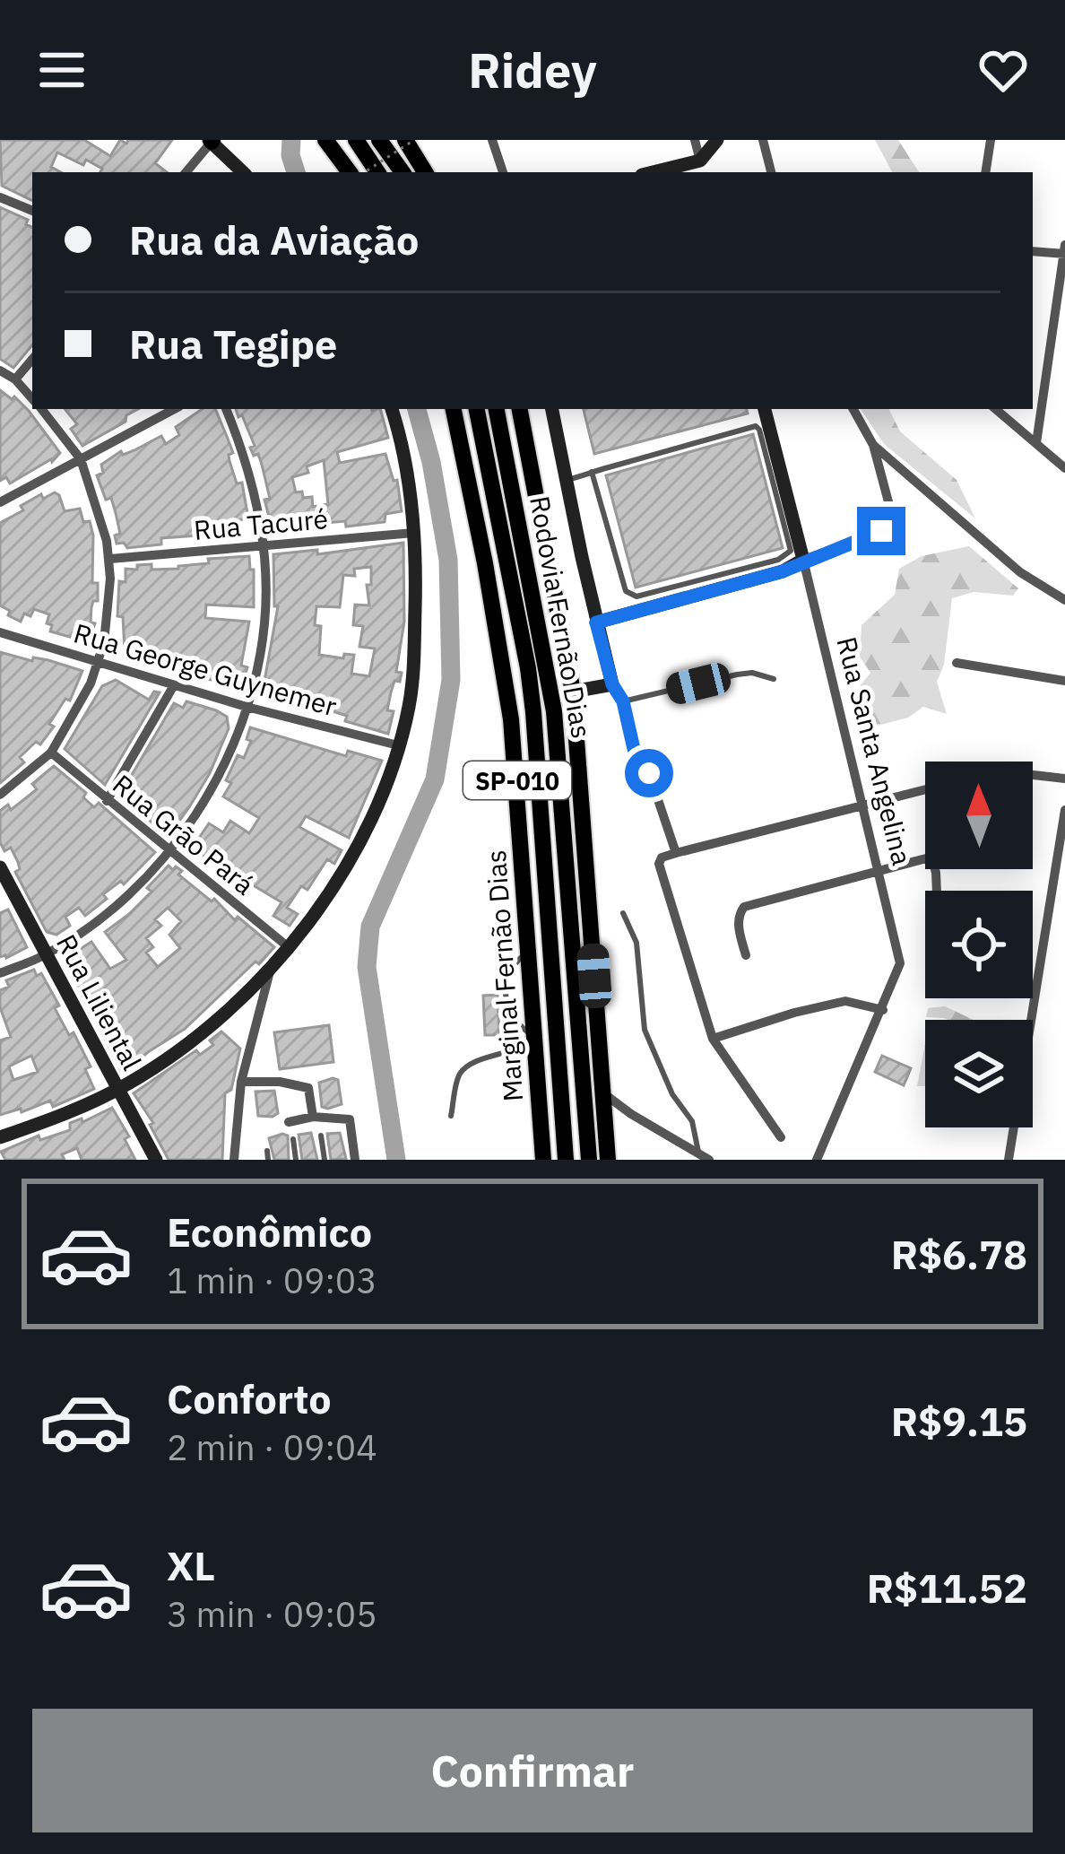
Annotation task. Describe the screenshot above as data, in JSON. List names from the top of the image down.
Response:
{
  "streets": {
    "highway": ["Rodovia Fernão Dias", "SP-010", "Marginal Fernão Dias"],
    "street": [
      "Rua Tacuré",
      "Rua George Guynemer",
      "Rua Santa Angelina",
      "Rua Grão Pará",
      "Rua Liliental"
    ]
  },
  "north": "top",
  "page": {
    "header": "Ridey",
    "banner": ["Rua da Aviação", "Rua Tegipe"],
    "list": [
      {
        "name": "Econômico",
        "note": "1 min · 09:03",
        "value": "R$6.78"
      },
      {
        "name": "Conforto",
        "note": "2 min · 09:04",
        "value": "R$9.15"
      },
      {
        "name": "XL",
        "note": "3 min · 09:05",
        "value": "R$11.52"
      }
    ],
    "buttons": "Confirmar"
  }
}
